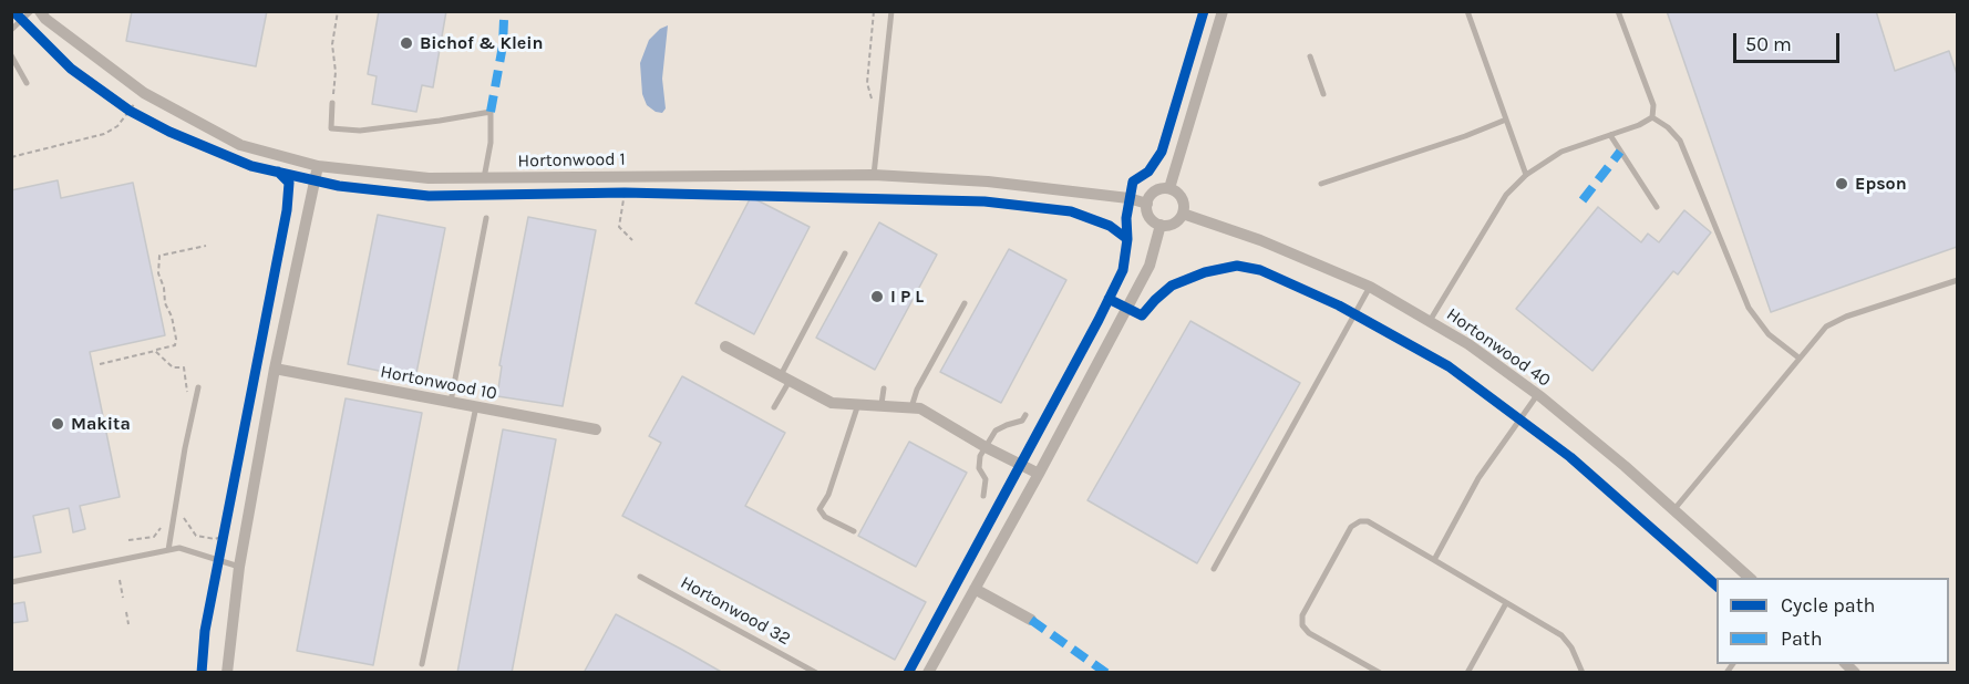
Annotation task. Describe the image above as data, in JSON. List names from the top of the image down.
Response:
{
  "streets": {
    "street": ["Hortonwood 1", "Hortonwood 40", "Hortonwood 10"],
    "lane": ["Hortonwood 32"]
  },
  "crossings": [
    ["Hortonwood 1", "Hortonwood 40"]
  ],
  "places": [
    "Bichof & Klein",
    "Epson",
    "I P L",
    "Makita"
  ],
  "legend": ["Cycle path", "Path"],
  "scale_bar": "50 m"
}
